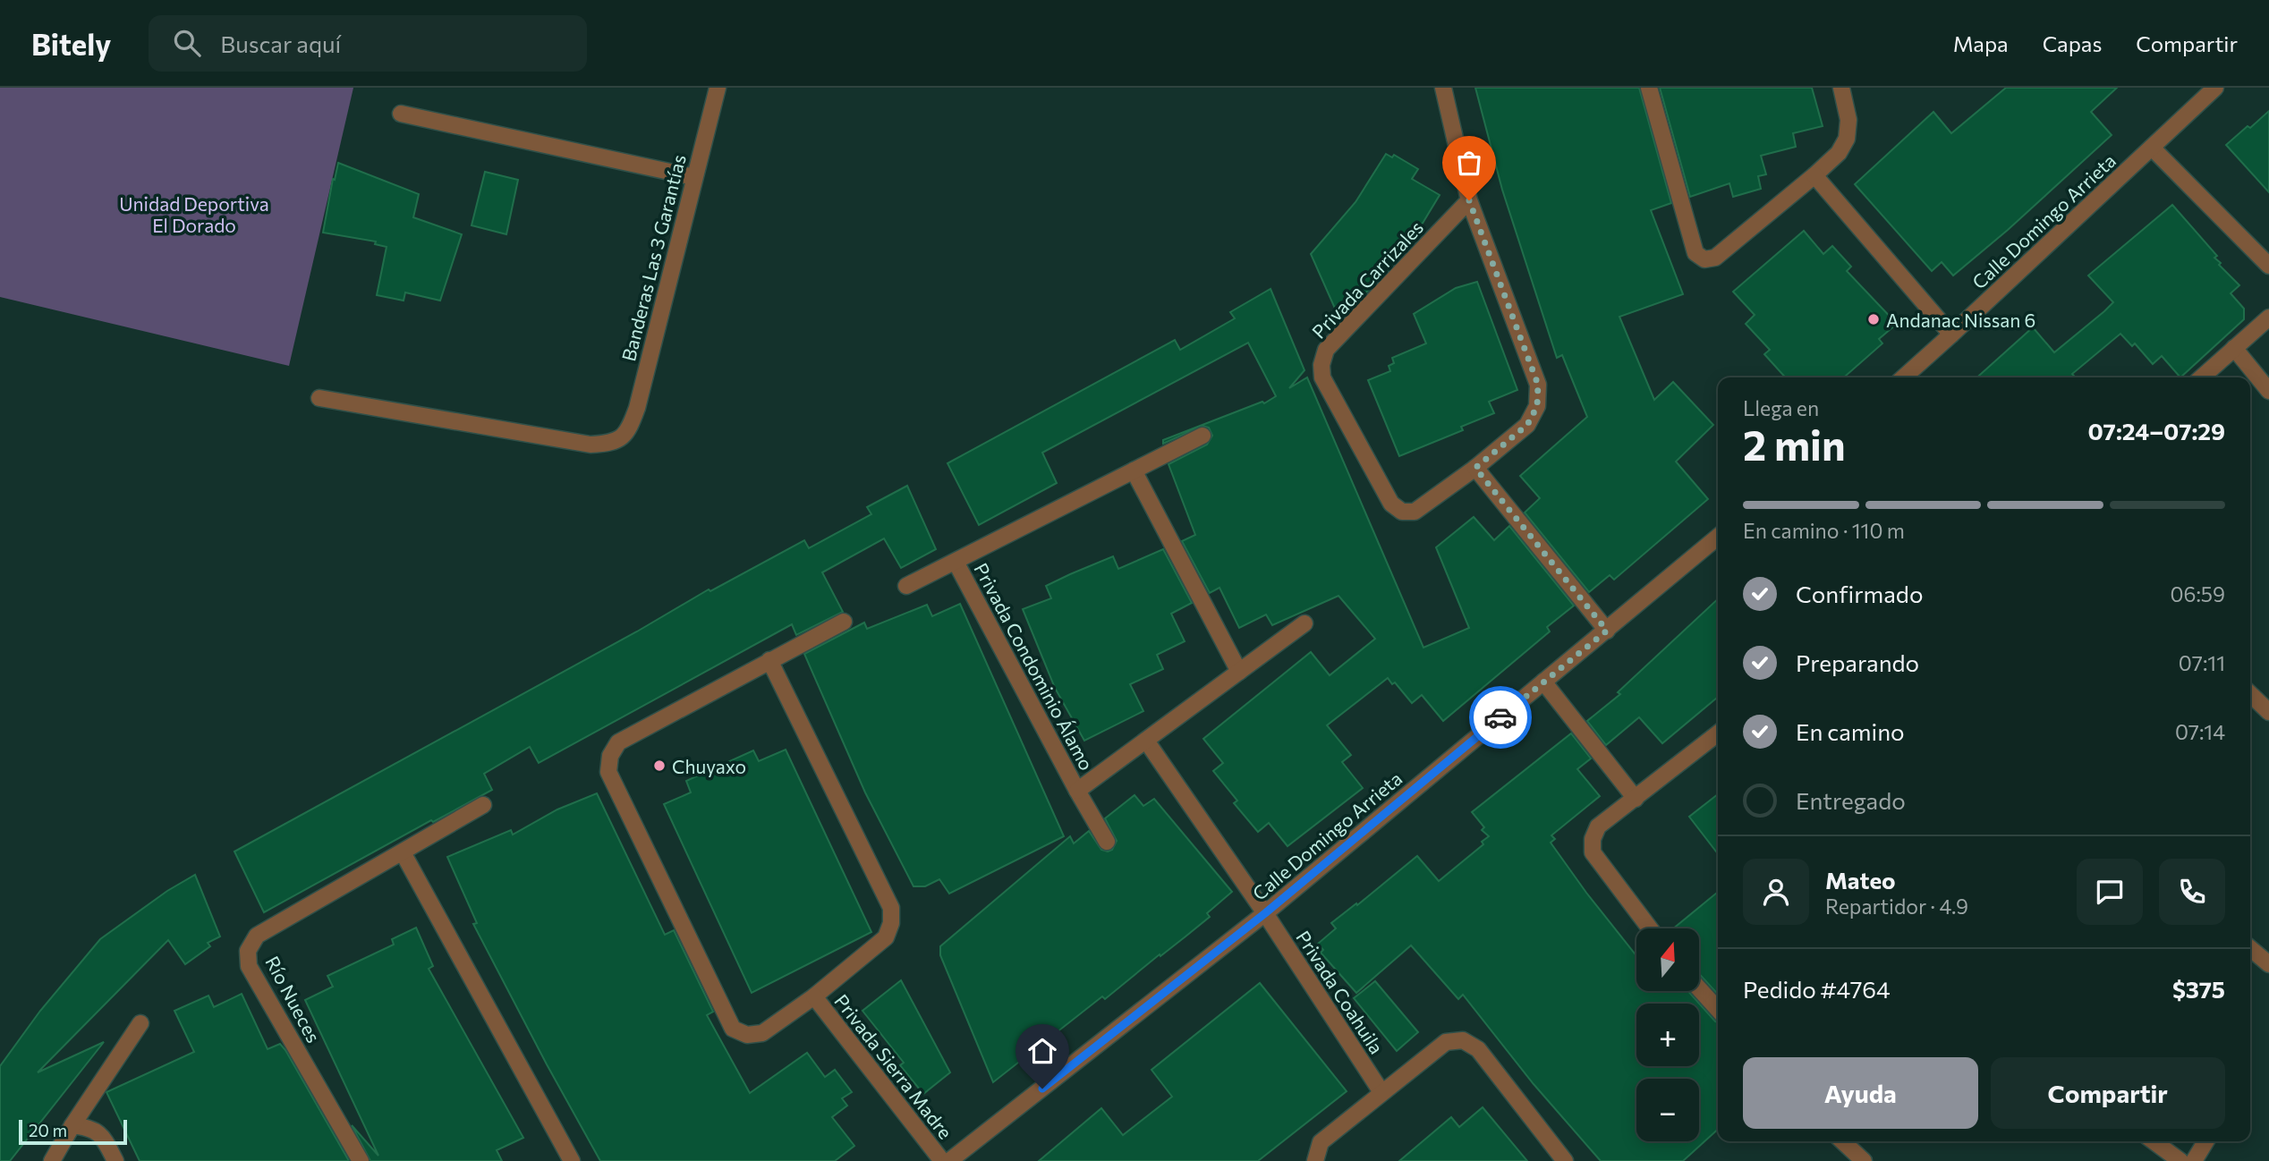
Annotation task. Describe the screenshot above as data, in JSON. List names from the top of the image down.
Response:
{
  "streets": {
    "street": [
      "Calle Domingo Arrieta",
      "Banderas Las 3 Garantías",
      "Privada Carrizales",
      "Privada Condominio Álamo",
      "Privada Coahuila",
      "Río Nueces",
      "Privada Sierra Madre"
    ]
  },
  "crossings": [
    ["Calle Domingo Arrieta", "Privada Coahuila"]
  ],
  "parks": ["Unidad Deportiva El Dorado"],
  "places": ["Andanac Nissan 6", "Chuyaxo"],
  "scale_bar": "20 m",
  "north": "top",
  "page": {
    "header": "Bitely",
    "search": "Buscar aquí",
    "nav": ["Mapa", "Capas", "Compartir"],
    "heading": ["2 min", "Llega en", "07:24–07:29"],
    "panel": [
      "Mateo",
      "Repartidor · 4.9",
      "Pedido #4764",
      "$375"
    ],
    "bar": "En camino · 110 m",
    "list": [
      ["Confirmado", "06:59"],
      ["Preparando", "07:11"],
      ["En camino", "07:14"],
      "Entregado"
    ],
    "map_buttons": ["+", "−"],
    "buttons": ["Ayuda", "Compartir"],
    "scale": "20 m"
  }
}
